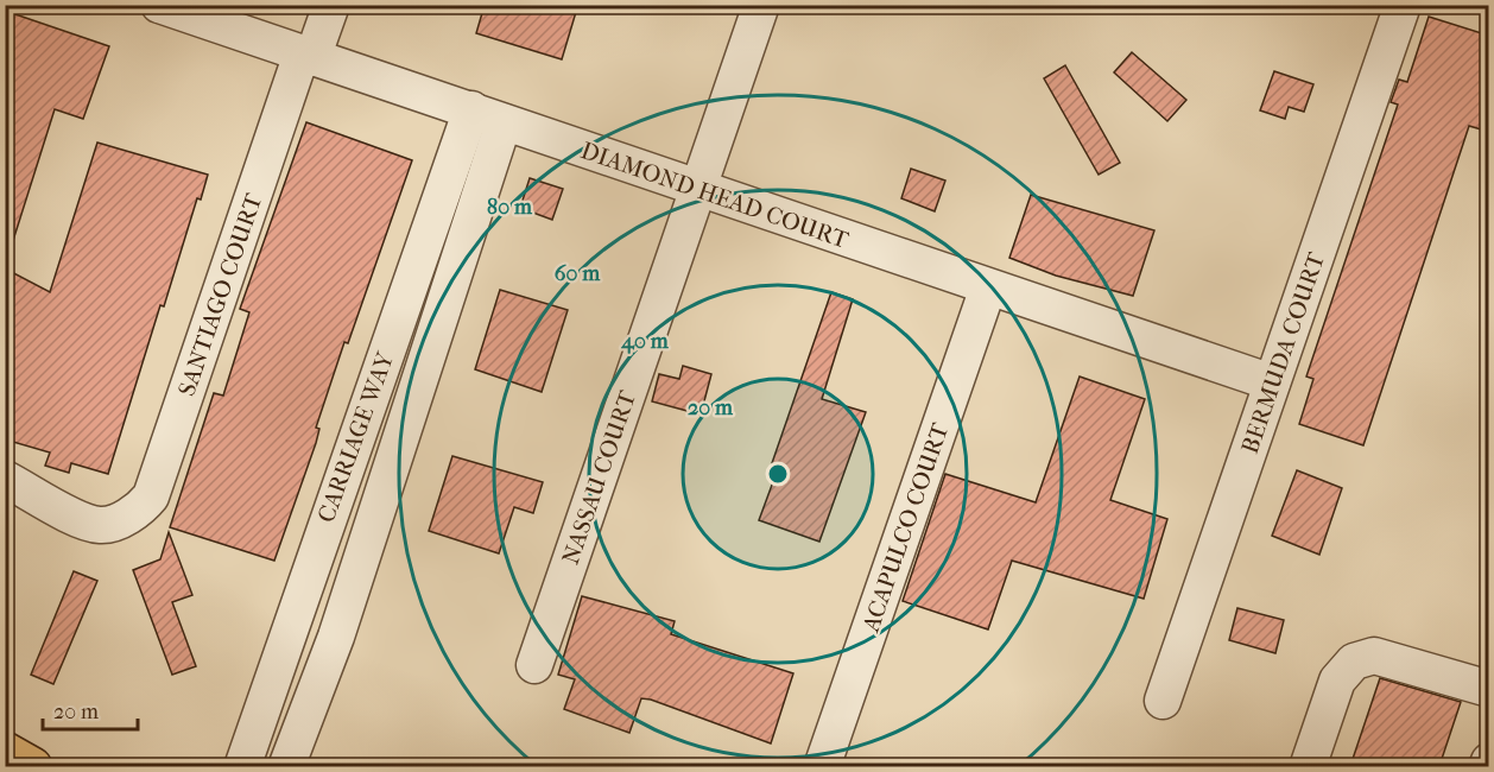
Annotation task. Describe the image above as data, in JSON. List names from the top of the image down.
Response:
{
  "streets": {
    "street": [
      "DIAMOND HEAD COURT",
      "SANTIAGO COURT",
      "BERMUDA COURT",
      "CARRIAGE WAY",
      "NASSAU COURT",
      "ACAPULCO COURT"
    ]
  },
  "crossings": [
    ["DIAMOND HEAD COURT", "SANTIAGO COURT"],
    ["DIAMOND HEAD COURT", "BERMUDA COURT"],
    ["DIAMOND HEAD COURT", "CARRIAGE WAY"],
    ["DIAMOND HEAD COURT", "NASSAU COURT"],
    ["DIAMOND HEAD COURT", "ACAPULCO COURT"]
  ],
  "scale_bar": "20 m",
  "rings": [
    "80 m",
    "60 m",
    "40 m",
    "20 m"
  ]
}
